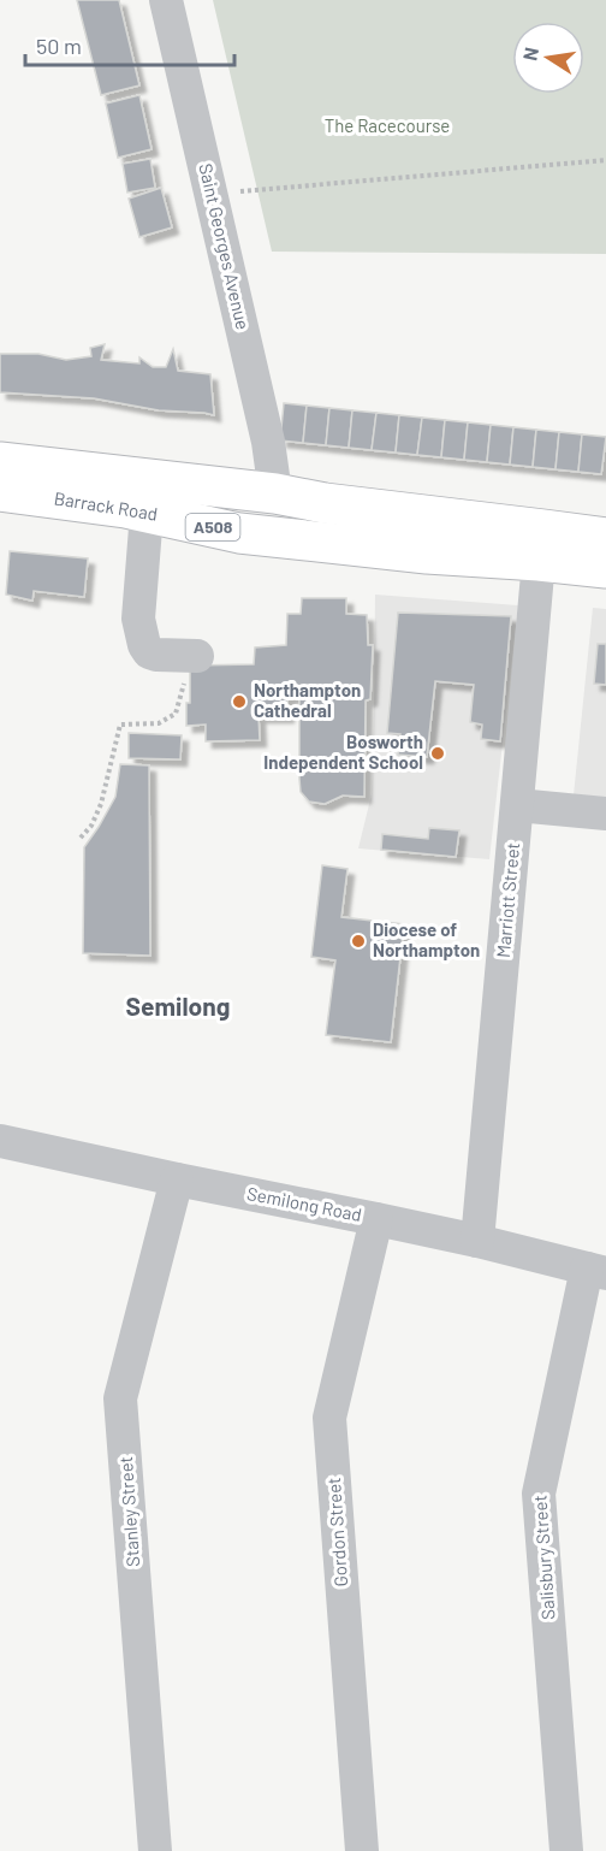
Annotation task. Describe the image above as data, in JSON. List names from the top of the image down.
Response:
{
  "streets": {
    "highway": ["Barrack Road", "A508"],
    "street": [
      "Saint Georges Avenue",
      "Marriott Street",
      "Semilong Road",
      "Stanley Street",
      "Gordon Street",
      "Salisbury Street"
    ]
  },
  "crossings": [
    ["Saint Georges Avenue", "Barrack Road"],
    ["Barrack Road", "Marriott Street"],
    ["Marriott Street", "Semilong Road"],
    ["Semilong Road", "Stanley Street"],
    ["Semilong Road", "Gordon Street"],
    ["Semilong Road", "Salisbury Street"]
  ],
  "districts": ["Semilong"],
  "parks": ["The Racecourse"],
  "places": ["Northampton Cathedral", "Bosworth Independent School", "Diocese of Northampton"],
  "scale_bar": "50 m",
  "north": "left"
}
